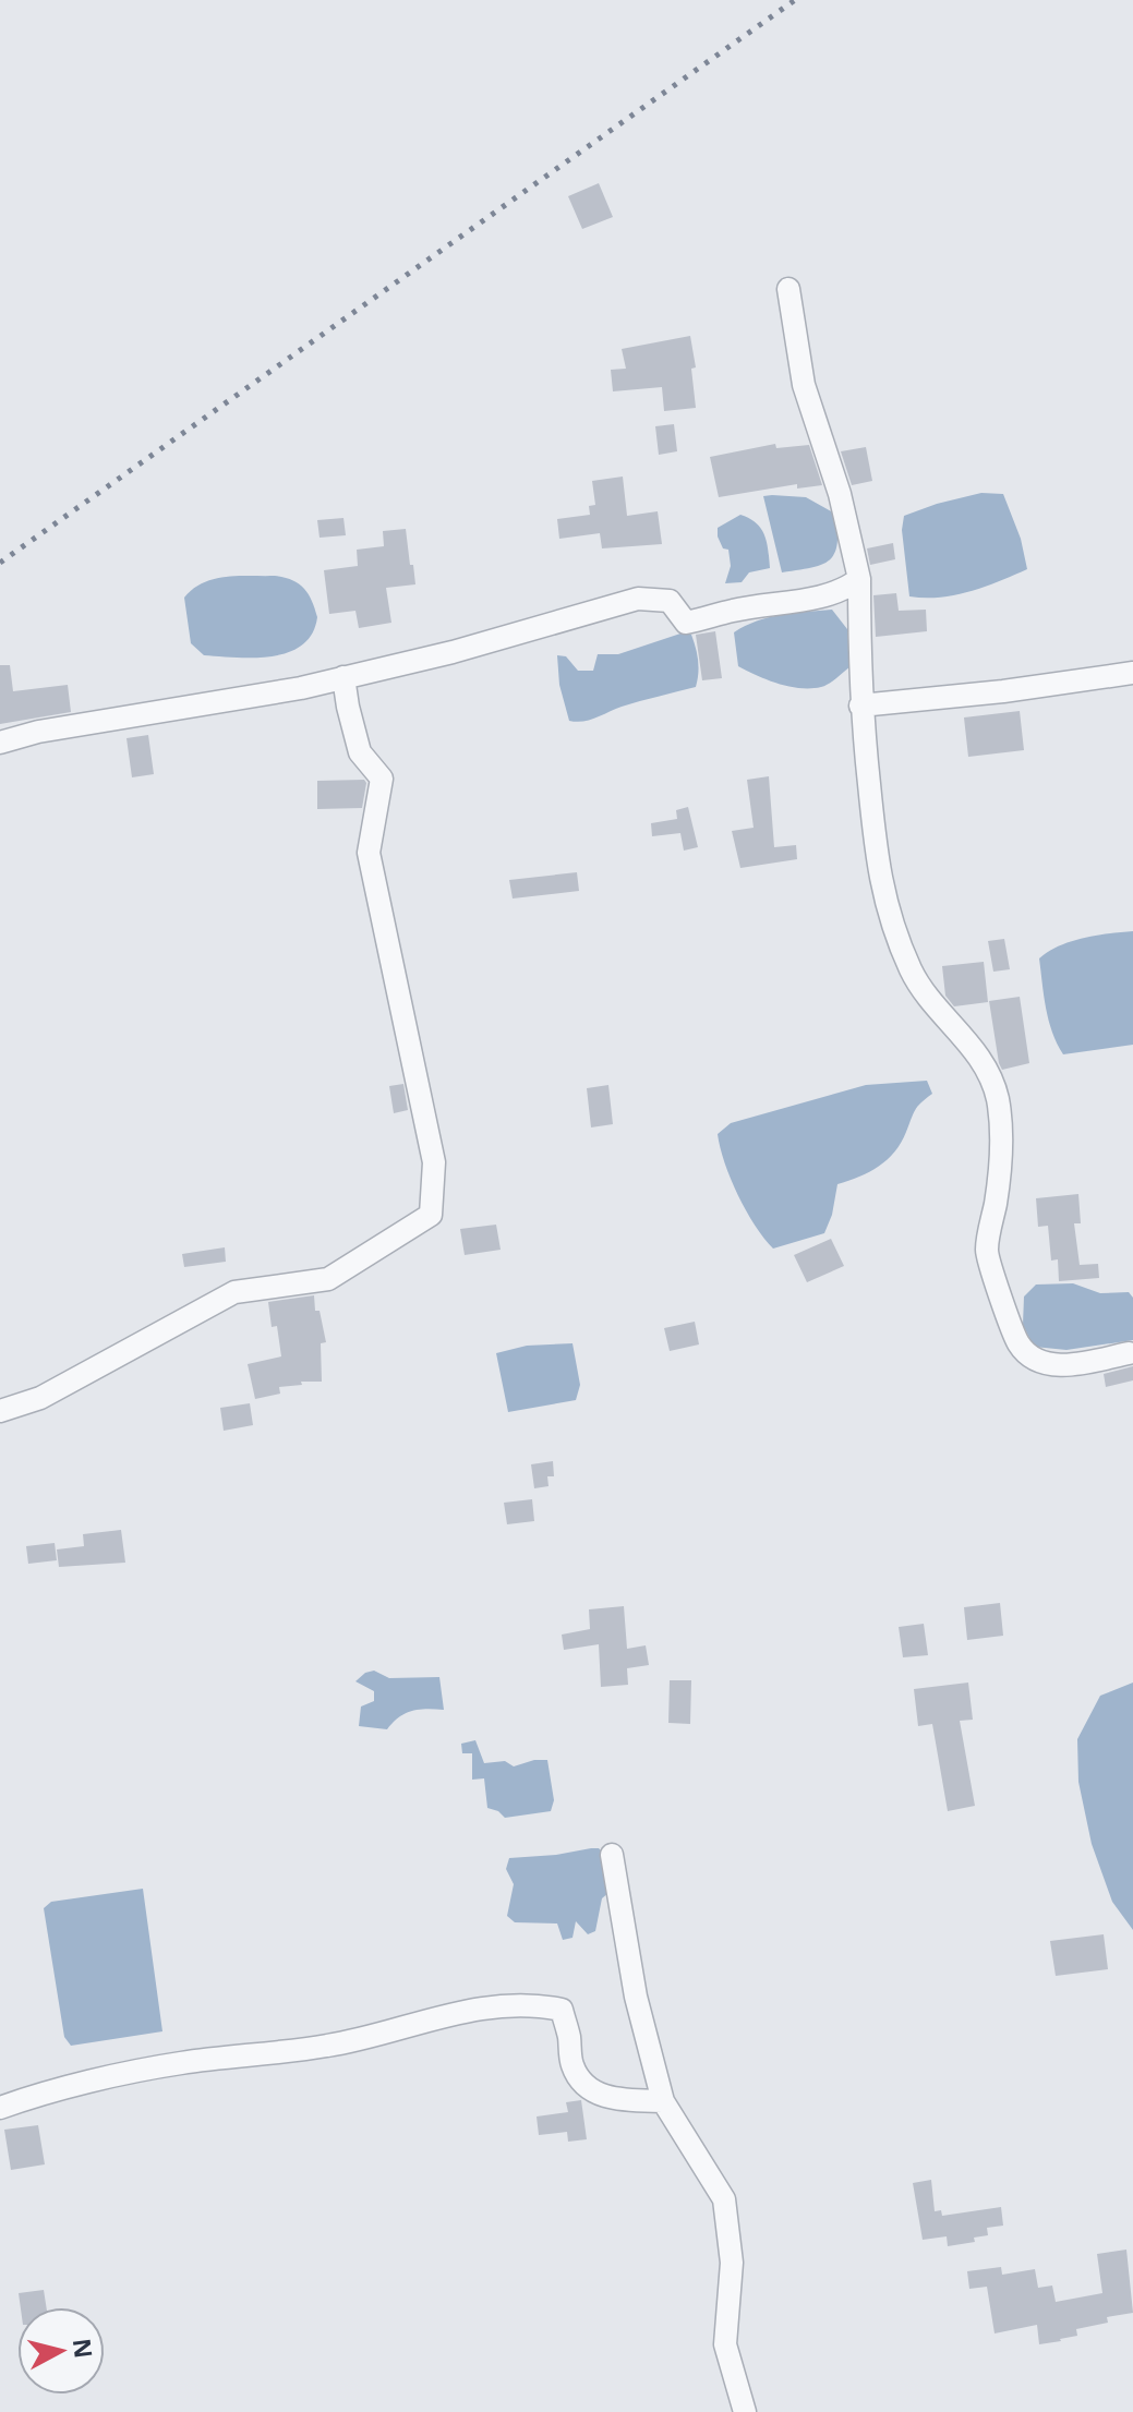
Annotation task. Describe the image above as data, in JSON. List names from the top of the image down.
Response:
{
  "north": "right"
}
